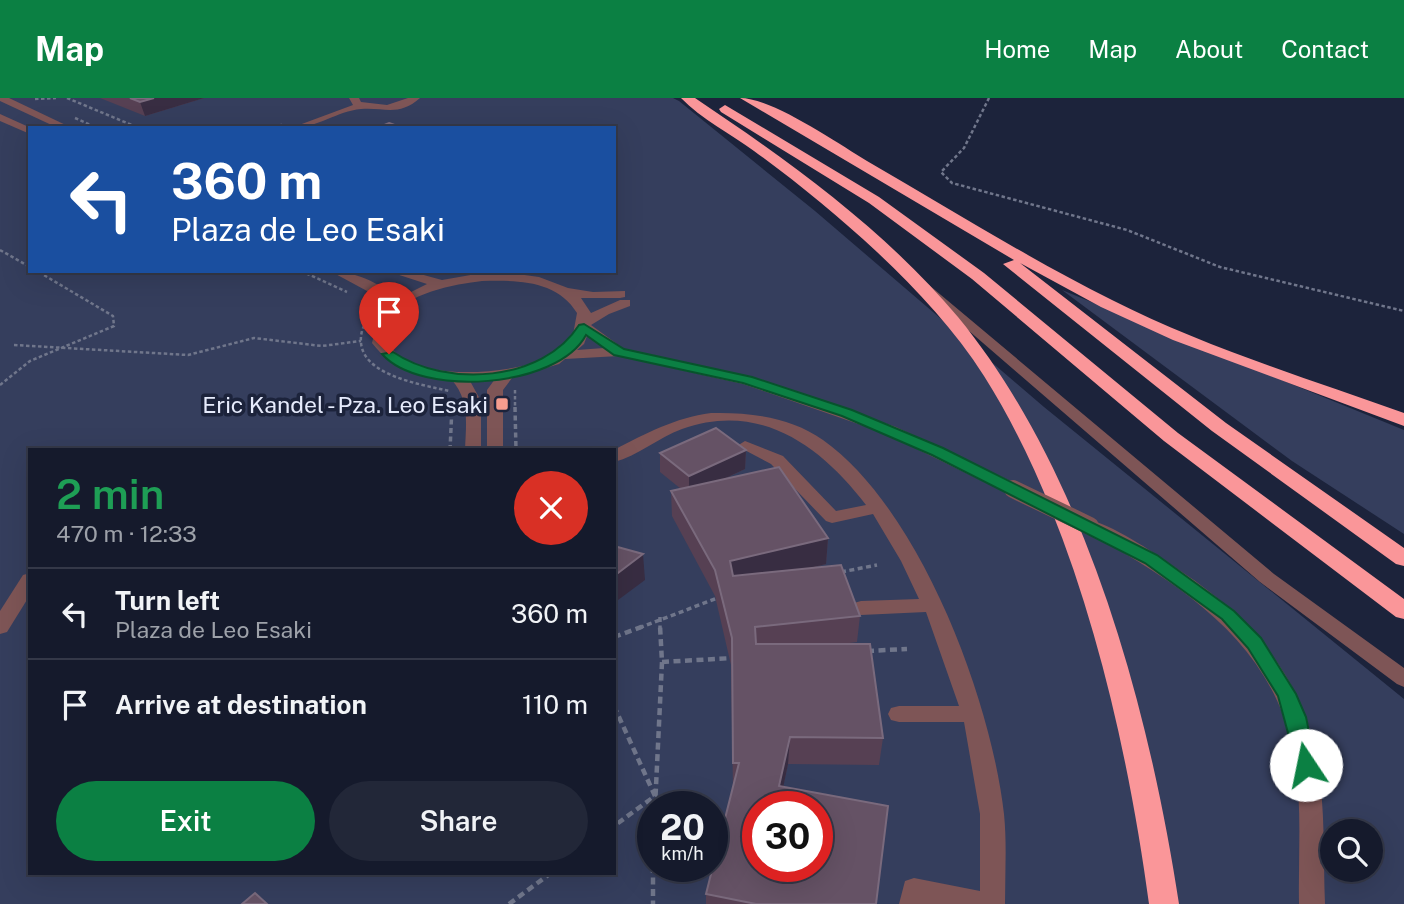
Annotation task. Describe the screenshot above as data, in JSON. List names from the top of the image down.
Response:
{
  "places": {
    "transit": ["Eric Kandel - Pza. Leo Esaki"]
  },
  "page": {
    "header": "Map",
    "nav": [
      "Home",
      "Map",
      "About",
      "Contact"
    ],
    "turn": ["360 m", "Plaza de Leo Esaki"],
    "heading": ["2 min", "470 m · 12:33"],
    "list": [
      {
        "name": "Turn left",
        "note": "Plaza de Leo Esaki",
        "value": "360 m"
      },
      {
        "name": "Arrive at destination",
        "value": "110 m"
      }
    ],
    "buttons": ["Exit", "Share"],
    "speed": "20 km/h",
    "limit": "30"
  }
}
